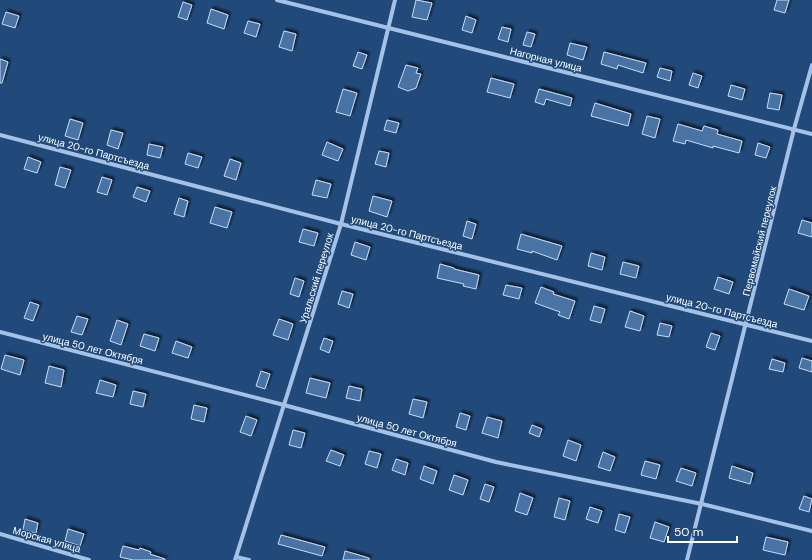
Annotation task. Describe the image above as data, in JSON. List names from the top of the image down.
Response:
{
  "streets": {
    "street": [
      "Нагорная улица",
      "улица 20-го Партсъезда",
      "Первомайский переулок",
      "Уральский переулок",
      "улица 50 лет Октября",
      "Морская улица"
    ]
  },
  "crossings": [
    ["Нагорная улица", "Первомайский переулок"],
    ["Нагорная улица", "Уральский переулок"],
    ["улица 20-го Партсъезда", "Первомайский переулок"],
    ["улица 20-го Партсъезда", "Уральский переулок"],
    ["Первомайский переулок", "улица 50 лет Октября"],
    ["Уральский переулок", "улица 50 лет Октября"]
  ],
  "scale_bar": "50 m"
}
